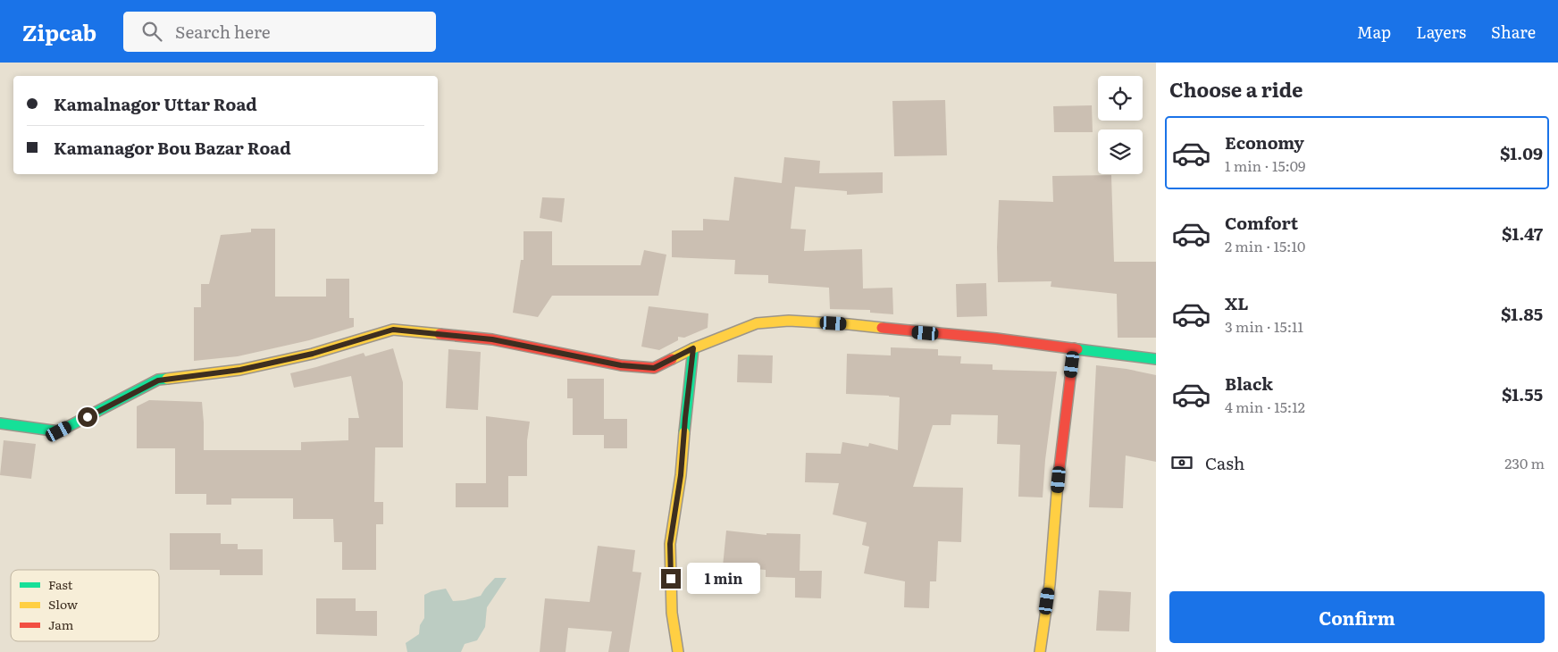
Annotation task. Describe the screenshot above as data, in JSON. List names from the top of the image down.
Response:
{
  "legend": ["Fast", "Slow", "Jam"],
  "page": {
    "header": "Zipcab",
    "search": "Search here",
    "nav": ["Map", "Layers", "Share"],
    "heading": "Choose a ride",
    "banner": ["Kamalnagor Uttar Road", "Kamanagor Bou Bazar Road"],
    "list": [
      {
        "name": "Economy",
        "note": "1 min · 15:09",
        "value": "$1.09"
      },
      {
        "name": "Comfort",
        "note": "2 min · 15:10",
        "value": "$1.47"
      },
      {
        "name": "XL",
        "note": "3 min · 15:11",
        "value": "$1.85"
      },
      {
        "name": "Black",
        "note": "4 min · 15:12",
        "value": "$1.55"
      }
    ],
    "pay": ["Cash", "230 m"],
    "bubble": "1 min",
    "buttons": "Confirm"
  }
}
